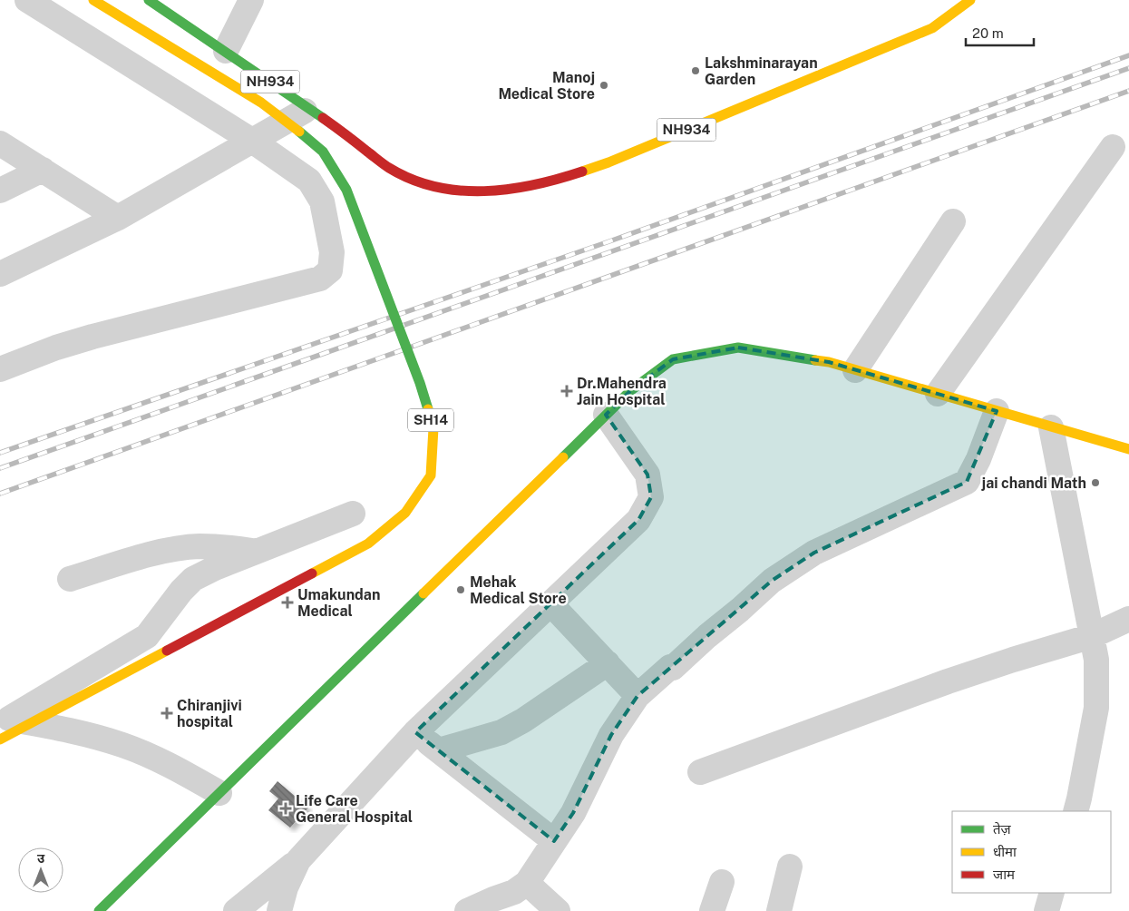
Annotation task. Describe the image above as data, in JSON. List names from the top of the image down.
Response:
{
  "streets": {
    "main road": ["NH934", "SH14"]
  },
  "places": {
    "other": [
      "Lakshminarayan Garden",
      "Manoj Medical Store",
      "jai chandi Math",
      "Mehak Medical Store"
    ],
    "health": [
      "Dr.Mahendra Jain Hospital",
      "Umakundan Medical",
      "Chiranjivi hospital",
      "Life Care General Hospital"
    ]
  },
  "legend": ["तेज़", "धीमा", "जाम"],
  "scale_bar": "20 m",
  "north": "top"
}
